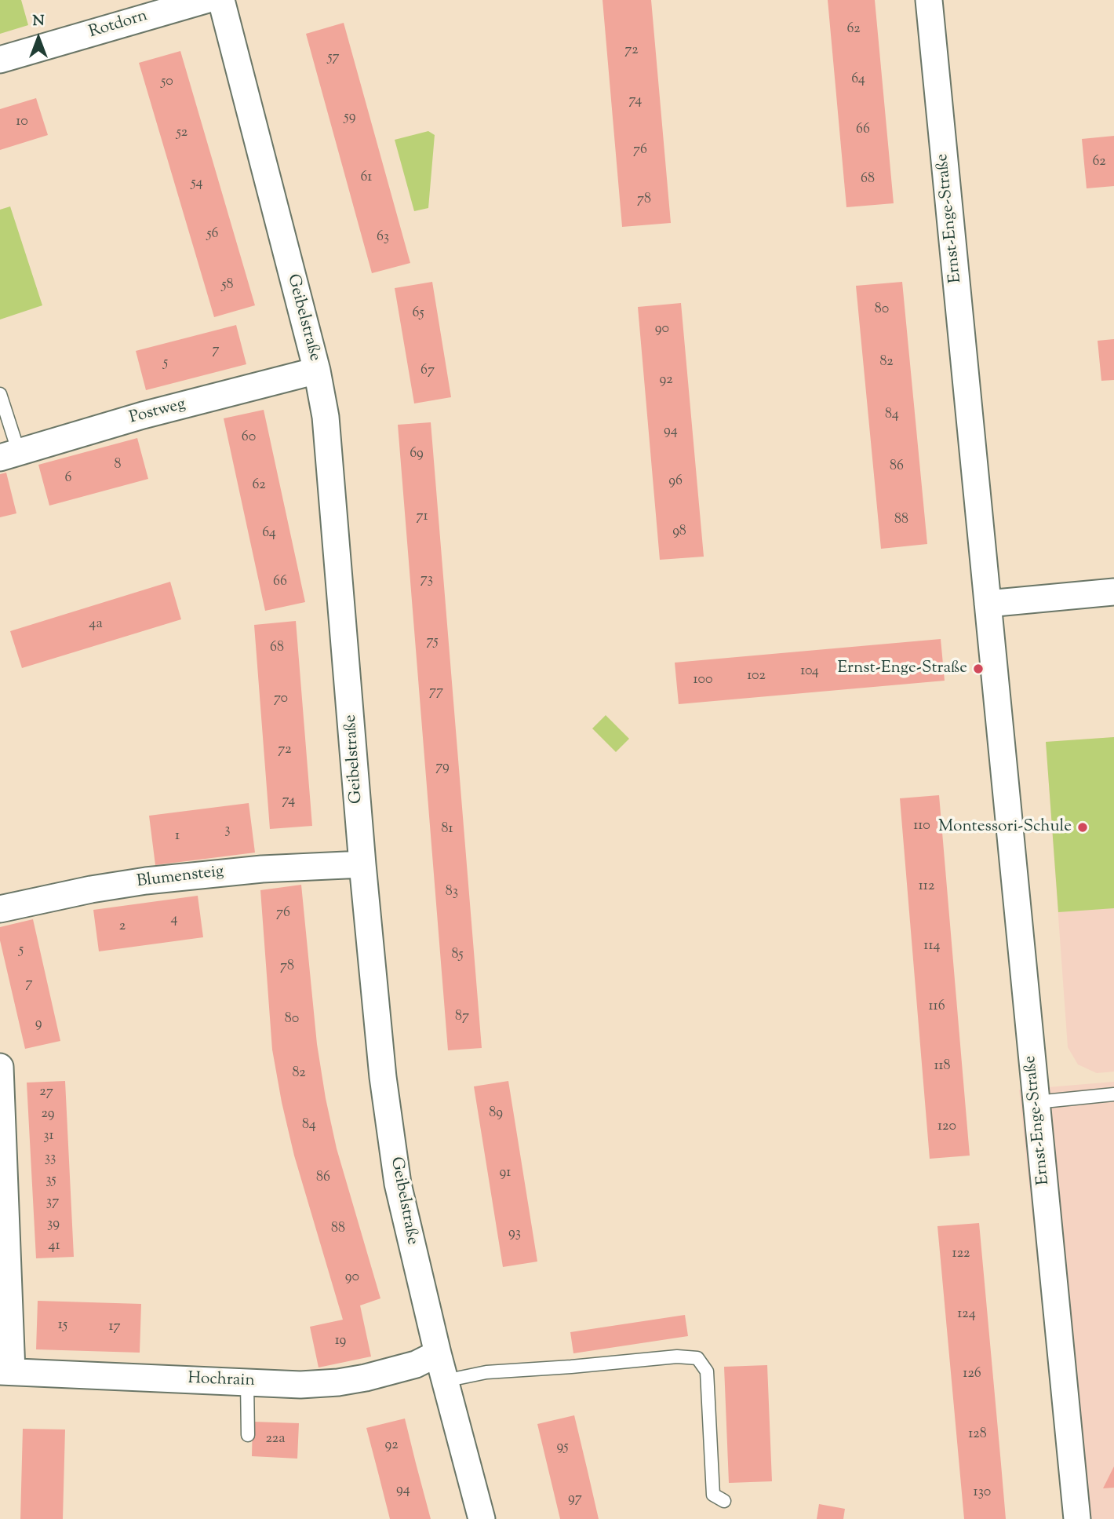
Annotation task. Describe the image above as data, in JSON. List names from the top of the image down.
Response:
{
  "streets": {
    "street": [
      "Rotdorn",
      "Ernst-Enge-Straße",
      "Geibelstraße",
      "Postweg",
      "Blumensteig",
      "Hochrain"
    ]
  },
  "crossings": [
    ["Geibelstraße", "Postweg"],
    ["Geibelstraße", "Blumensteig"],
    ["Geibelstraße", "Hochrain"]
  ],
  "places": ["Ernst-Enge-Straße", "Montessori-Schule"],
  "house_numbers": [
    "62",
    "72",
    "57",
    "64",
    "50",
    "74",
    "59",
    "10",
    "66",
    "52",
    "76",
    "62",
    "61",
    "68",
    "54",
    "78",
    "56",
    "63",
    "58",
    "80",
    "65",
    "90",
    "7",
    "82",
    "5",
    "67",
    "92",
    "84",
    "94",
    "60",
    "69",
    "8",
    "86",
    "6",
    "96",
    "62",
    "71",
    "88",
    "98",
    "64",
    "73",
    "66",
    "4a",
    "75",
    "68",
    "104",
    "102",
    "100",
    "77",
    "70",
    "72",
    "79",
    "74",
    "110",
    "81",
    "3",
    "1",
    "112",
    "83",
    "76",
    "4",
    "2",
    "114",
    "5",
    "85",
    "78",
    "7",
    "116",
    "87",
    "80",
    "9",
    "118",
    "82",
    "27",
    "89",
    "29",
    "84",
    "120",
    "31",
    "33",
    "91",
    "86",
    "35",
    "37",
    "39",
    "88",
    "93",
    "41",
    "122",
    "90",
    "124",
    "15",
    "17",
    "19",
    "126",
    "128",
    "22a",
    "92",
    "95",
    "94",
    "130",
    "97"
  ],
  "north": "top"
}
